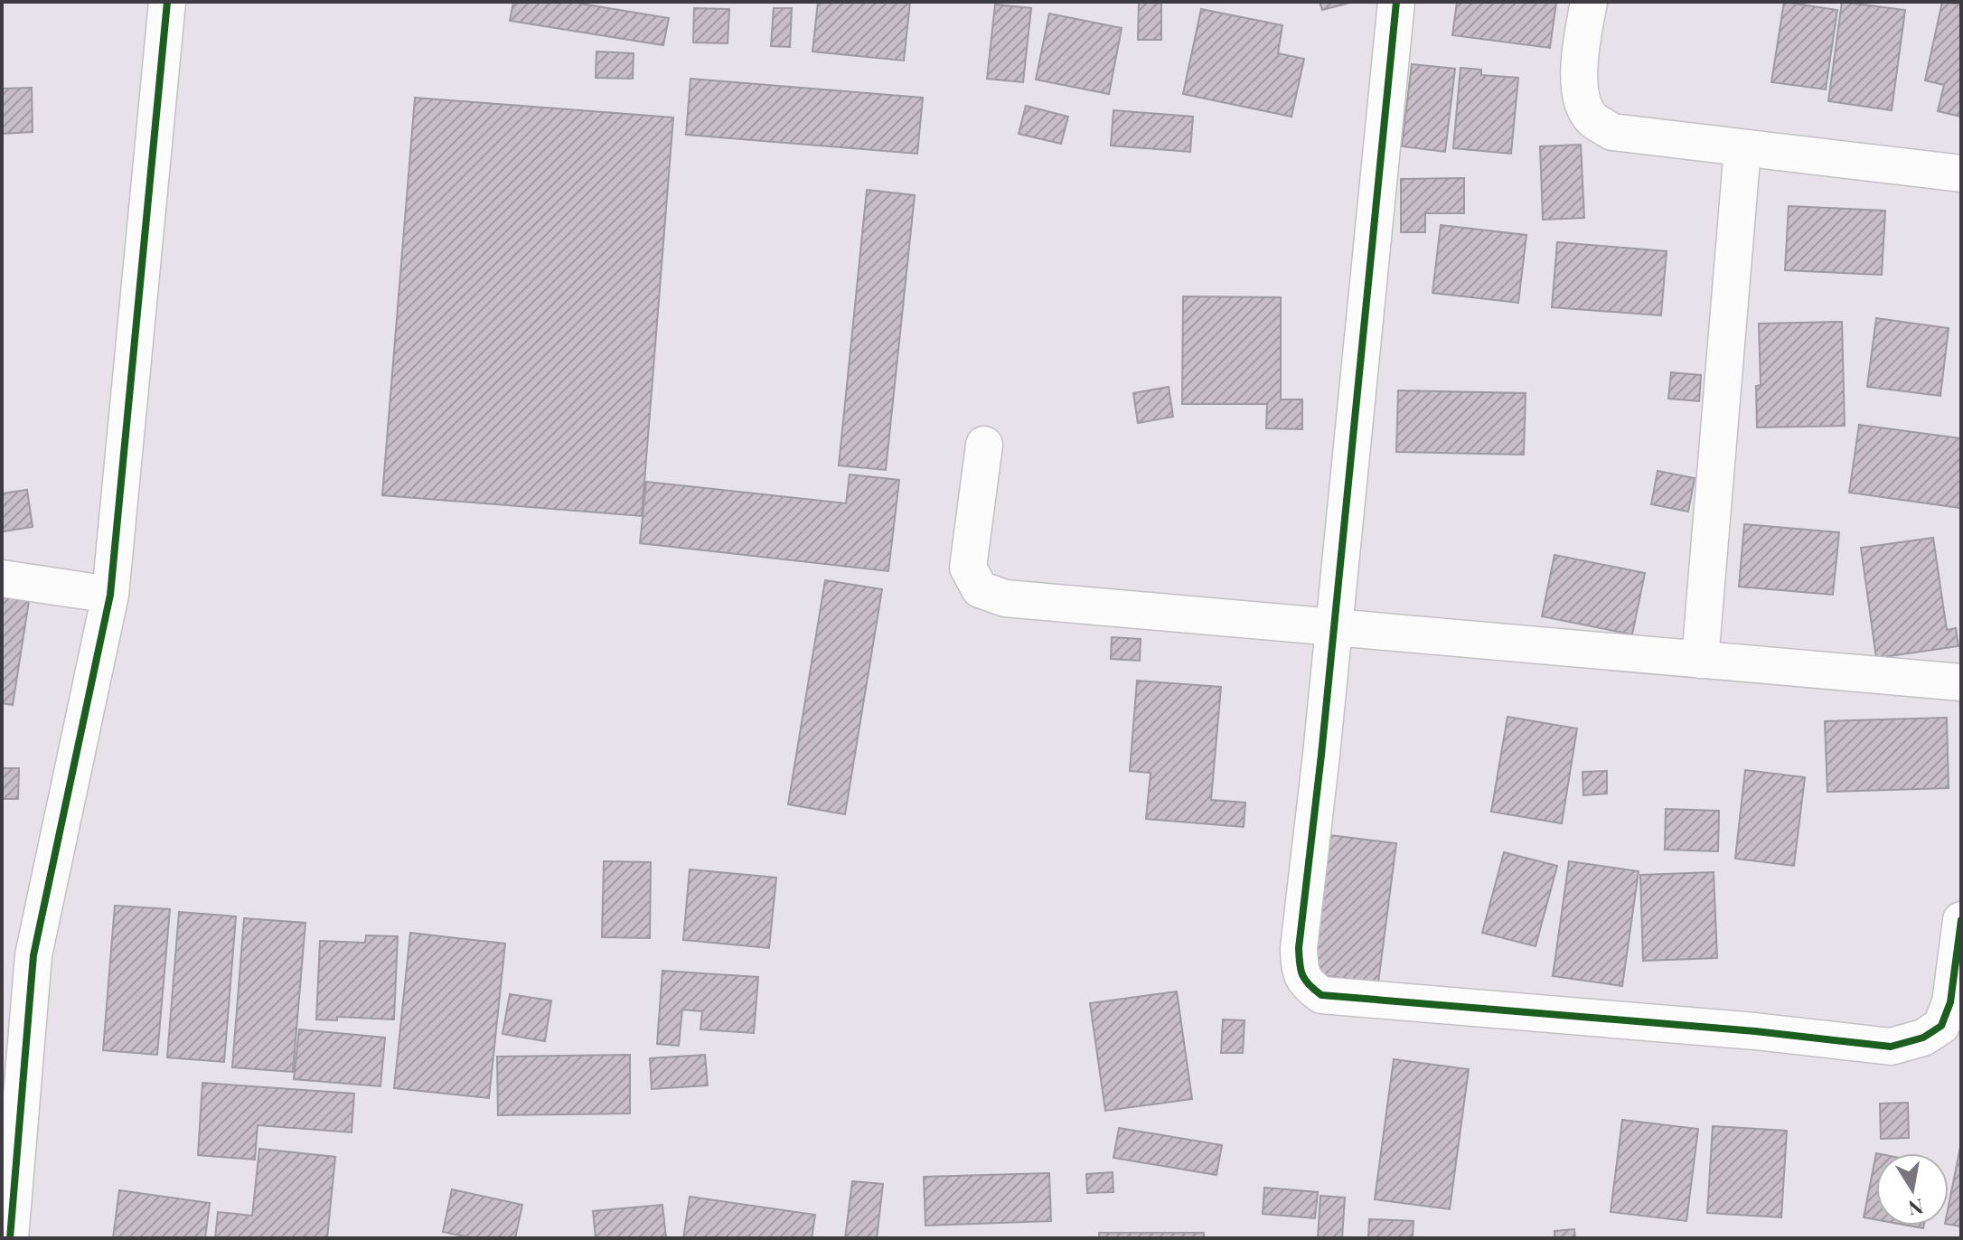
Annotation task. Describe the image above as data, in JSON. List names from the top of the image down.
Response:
{
  "north": "bottom"
}
